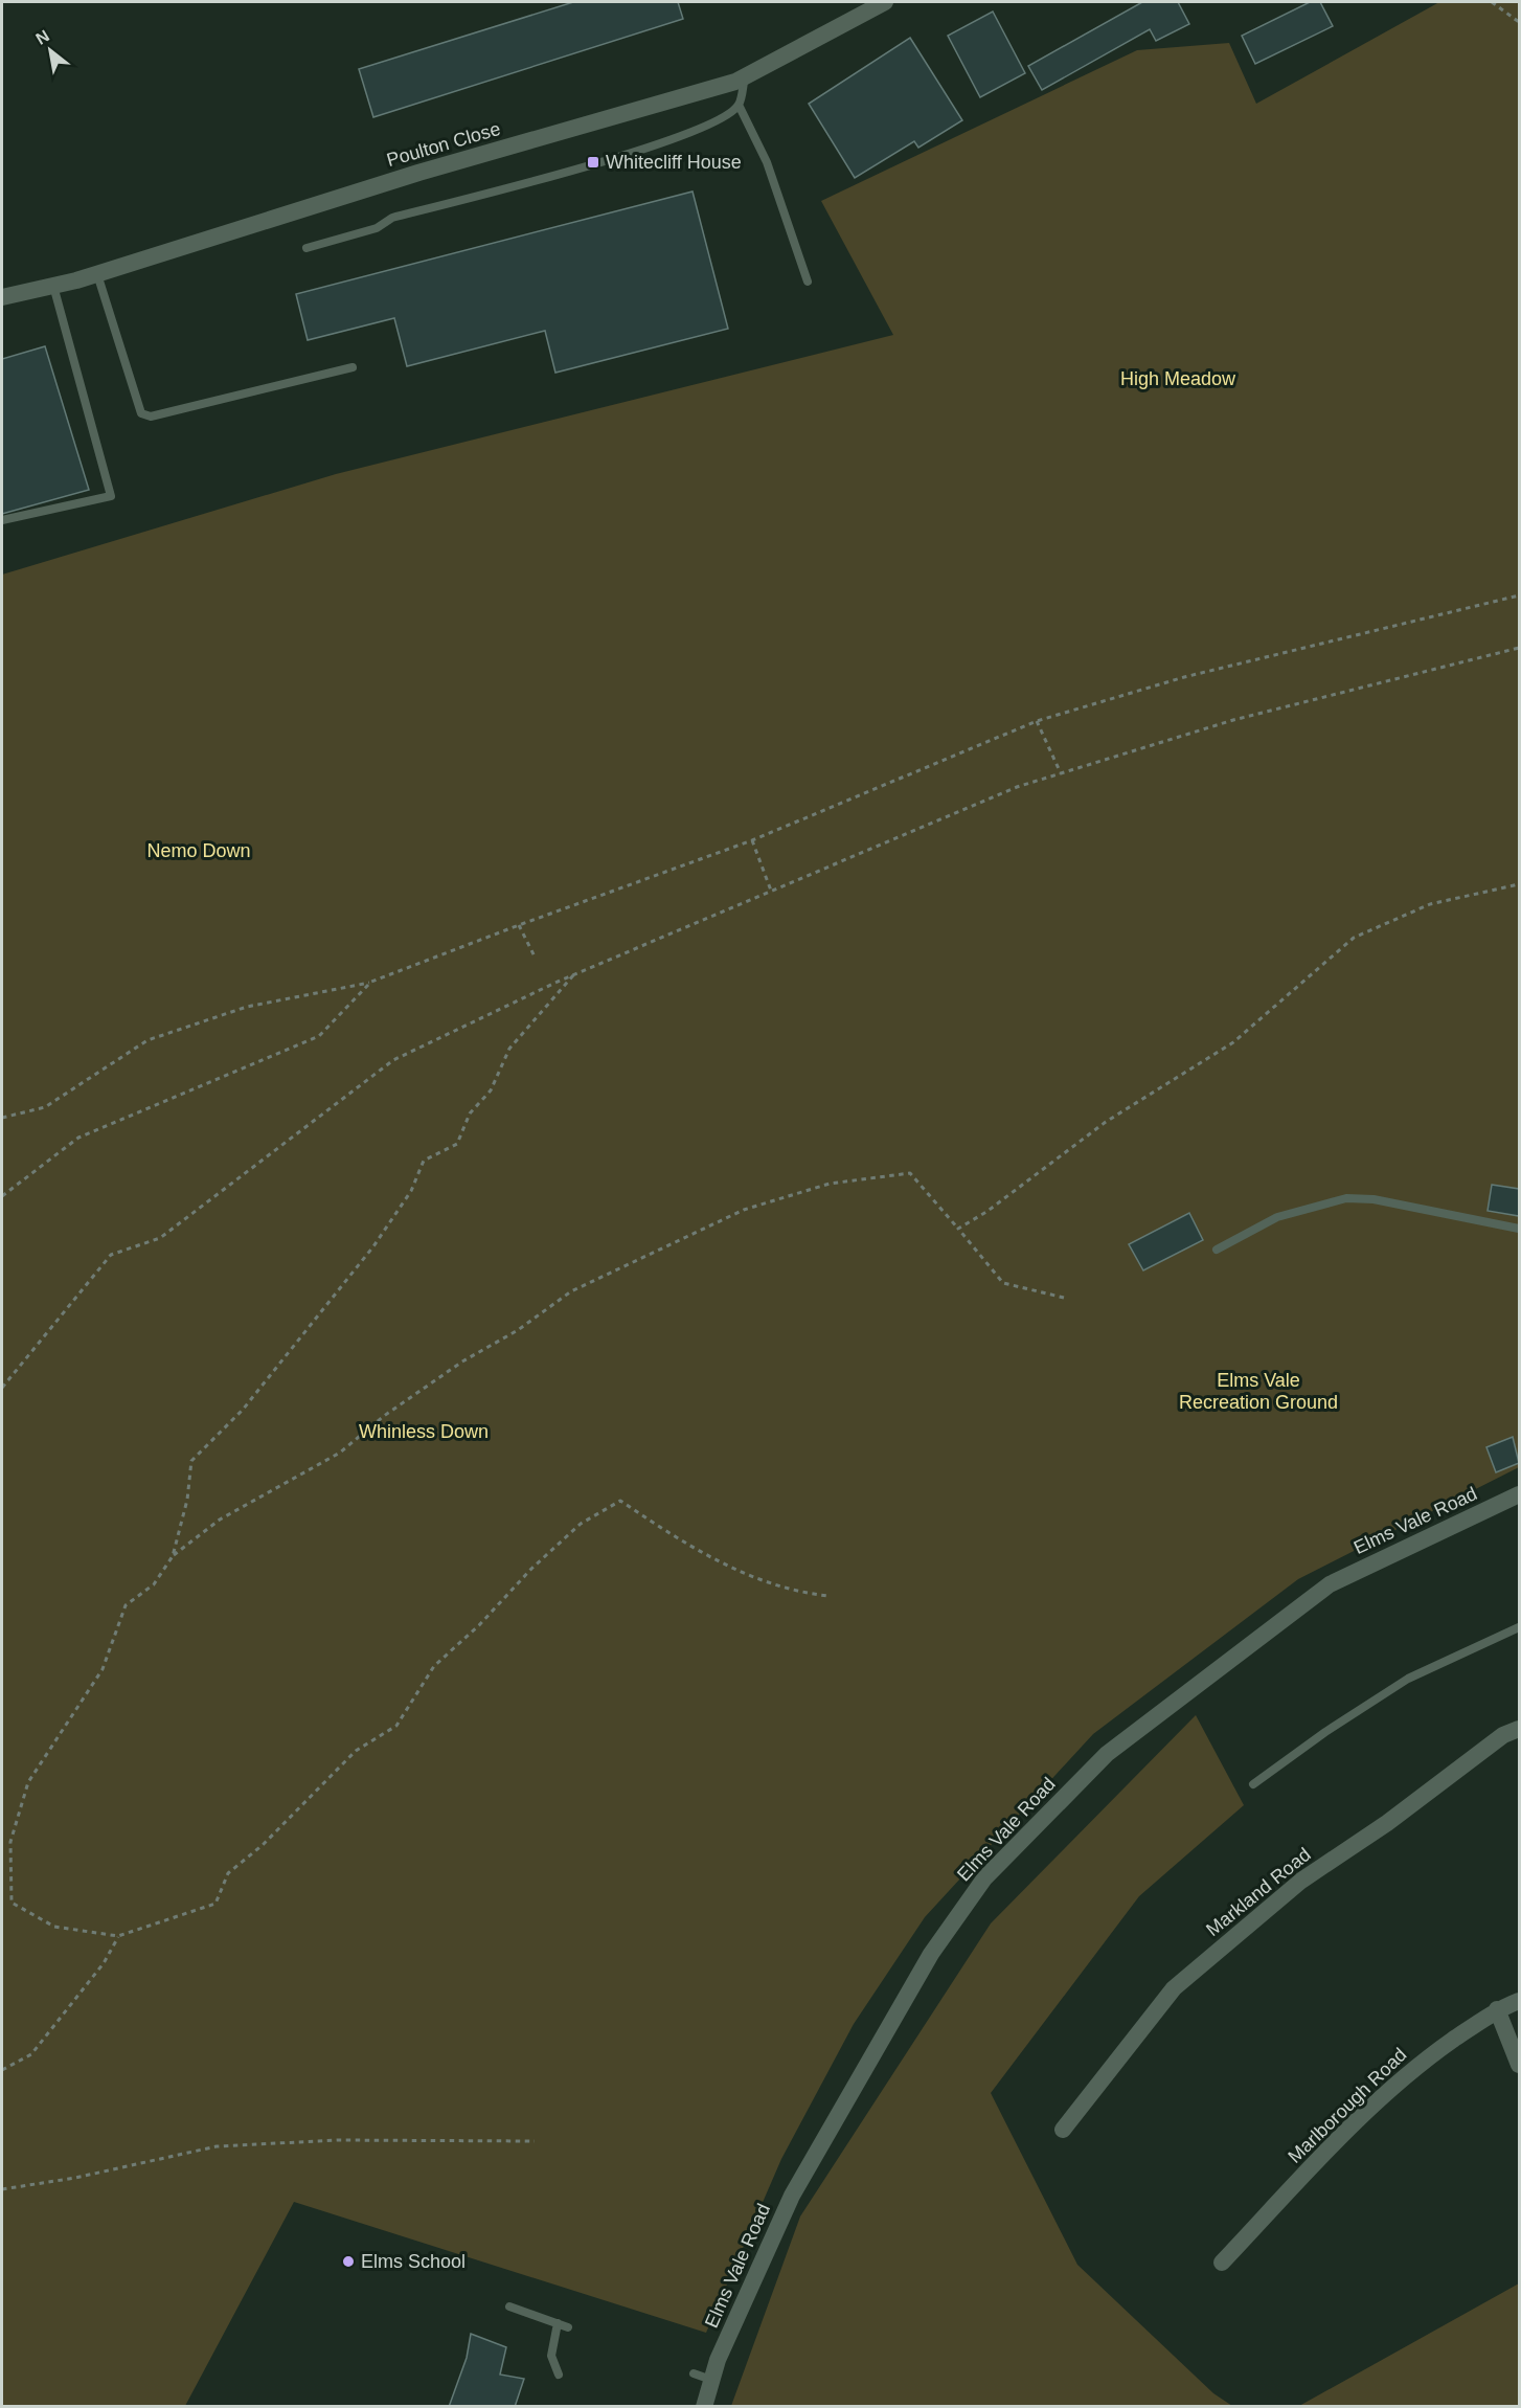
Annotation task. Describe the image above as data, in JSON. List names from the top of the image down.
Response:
{
  "streets": {
    "street": [
      "Poulton Close",
      "Elms Vale Road",
      "Markland Road",
      "Marlborough Road"
    ]
  },
  "parks": [
    "High Meadow",
    "Nemo Down",
    "Elms Vale Recreation Ground",
    "Whinless Down"
  ],
  "places": {
    "transit": ["Whitecliff House"],
    "other": ["Elms School"]
  },
  "north": "top left"
}
